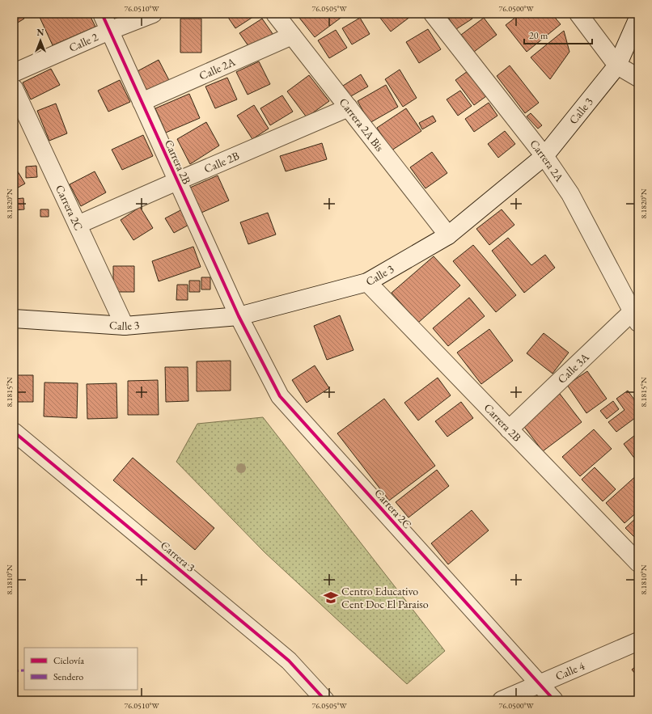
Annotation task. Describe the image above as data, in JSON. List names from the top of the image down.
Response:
{
  "streets": {
    "street": [
      "Calle 2",
      "Calle 2A",
      "Calle 3",
      "Carrera 2A Bis",
      "Carrera 2A",
      "Carrera 2B",
      "Calle 2B",
      "Carrera 2C",
      "Calle 3A",
      "Carrera 3",
      "Calle 4"
    ]
  },
  "crossings": [
    ["Calle 2", "Carrera 2B"],
    ["Calle 2A", "Carrera 2A Bis"],
    ["Calle 2A", "Carrera 2B"],
    ["Calle 3", "Carrera 2A Bis"],
    ["Calle 3", "Carrera 2A"],
    ["Calle 3", "Carrera 2B"],
    ["Calle 3", "Carrera 2C"],
    ["Carrera 2A Bis", "Calle 2B"],
    ["Carrera 2A", "Calle 3A"],
    ["Carrera 2B", "Calle 2B"],
    ["Carrera 2B", "Carrera 2C"],
    ["Carrera 2B", "Calle 3A"],
    ["Calle 2B", "Carrera 2C"],
    ["Carrera 2C", "Calle 4"]
  ],
  "places": {
    "school or university": ["Centro Educativo Cent Doc El Paraiso"]
  },
  "legend": ["Ciclovía", "Sendero"],
  "scale_bar": "20 m",
  "north": "top",
  "coordinates": [
    "76.0510°W",
    "76.0505°W",
    "76.0500°W",
    "8.1820°N",
    "8.1815°N",
    "8.1810°N"
  ]
}
